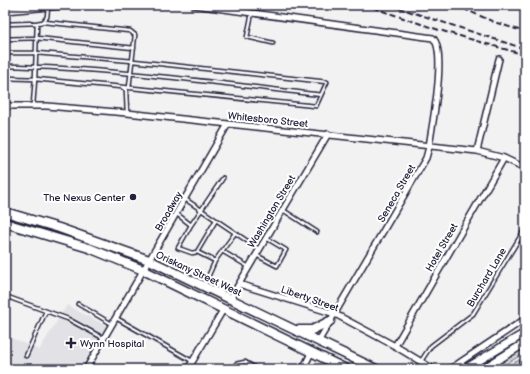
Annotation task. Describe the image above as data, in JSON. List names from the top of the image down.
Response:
{
  "streets": {
    "main road": ["Oriskany Street West"],
    "street": [
      "Whitesboro Street",
      "Seneca Street",
      "Broadway",
      "Washington Street",
      "Hotel Street",
      "Liberty Street"
    ],
    "lane": ["Burchard Lane"]
  },
  "crossings": [
    ["Whitesboro Street", "Seneca Street"],
    ["Whitesboro Street", "Broadway"],
    ["Whitesboro Street", "Washington Street"],
    ["Whitesboro Street", "Hotel Street"],
    ["Seneca Street", "Oriskany Street West"],
    ["Seneca Street", "Liberty Street"],
    ["Broadway", "Oriskany Street West"],
    ["Washington Street", "Oriskany Street West"],
    ["Washington Street", "Liberty Street"],
    ["Hotel Street", "Liberty Street"],
    ["Burchard Lane", "Liberty Street"]
  ],
  "places": {
    "other": ["The Nexus Center"],
    "health": ["Wynn Hospital"]
  }
}
